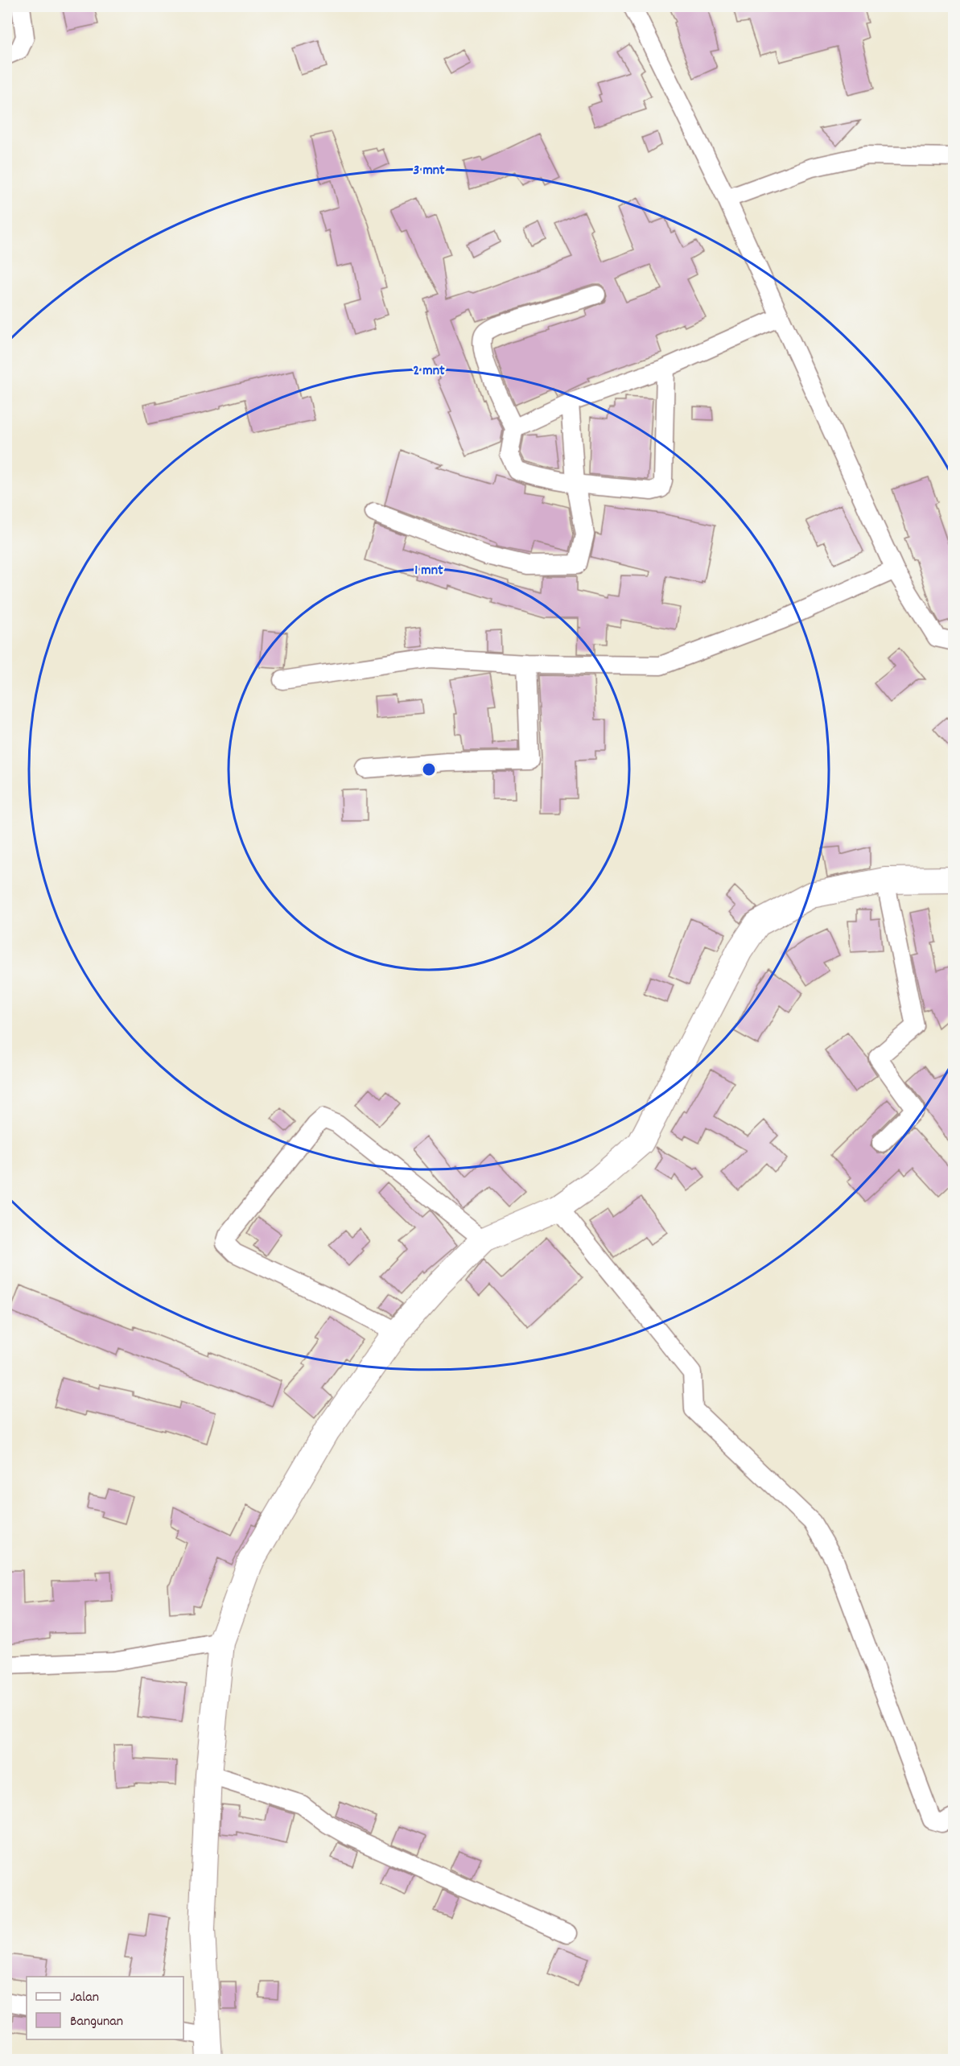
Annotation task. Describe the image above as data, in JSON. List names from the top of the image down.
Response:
{
  "legend": ["Jalan", "Bangunan"],
  "rings": ["3 mnt", "2 mnt", "1 mnt"]
}
